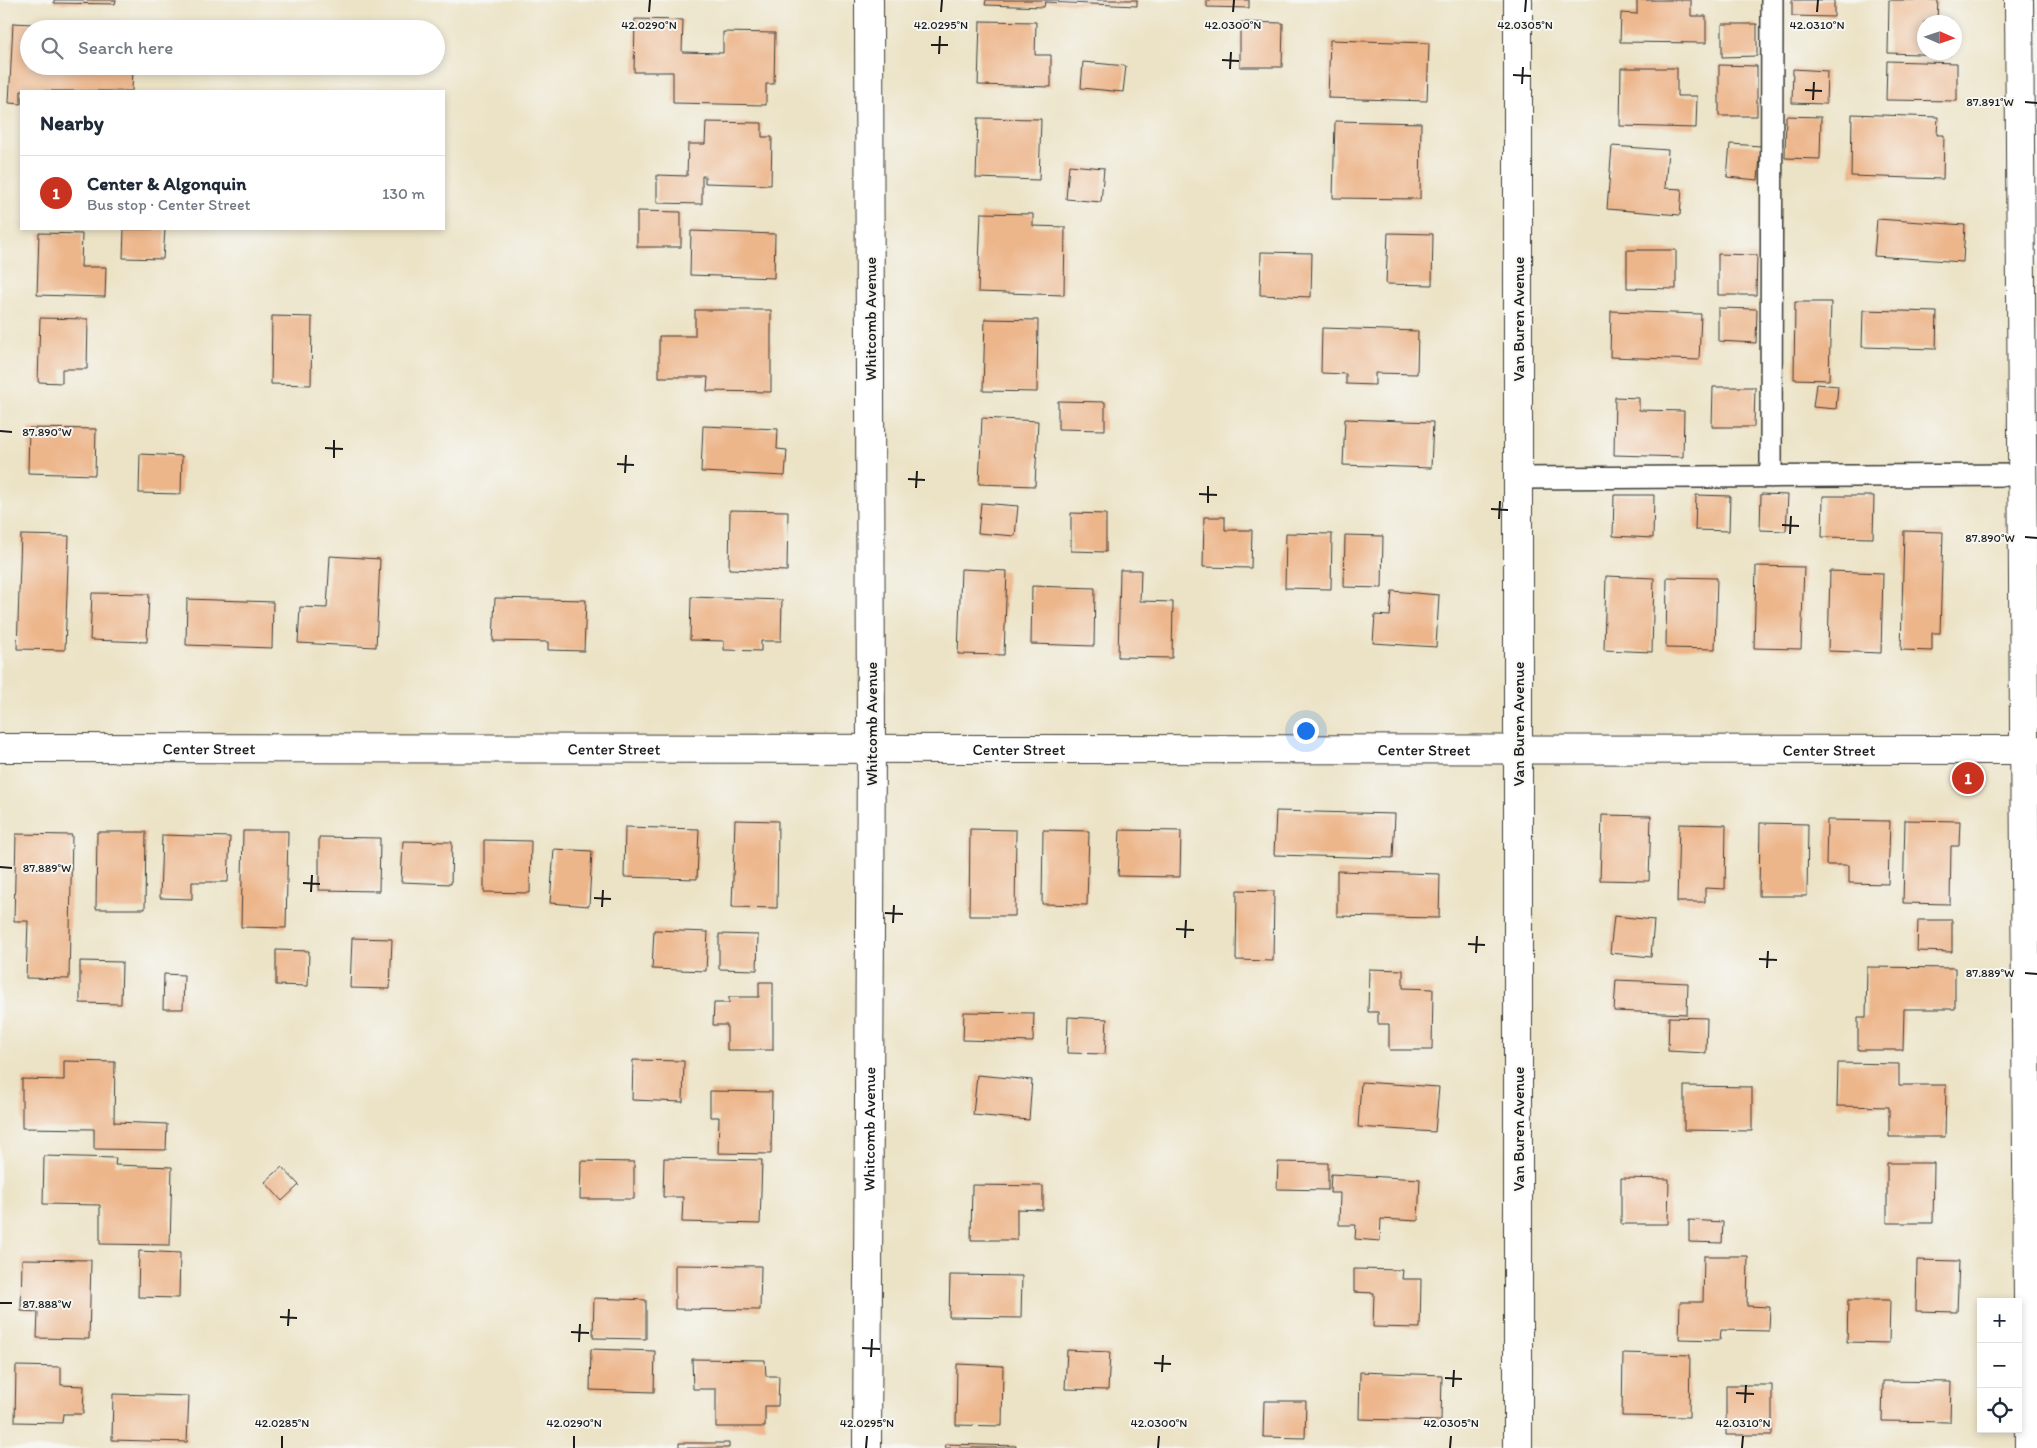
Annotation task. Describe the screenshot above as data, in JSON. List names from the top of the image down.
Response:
{
  "streets": {
    "street": ["Whitcomb Avenue", "Van Buren Avenue", "Center Street"]
  },
  "crossings": [
    ["Whitcomb Avenue", "Center Street"],
    ["Van Buren Avenue", "Center Street"]
  ],
  "north": "right",
  "page": {
    "search": "Search here",
    "heading": "Nearby",
    "list": [
      {
        "mark": "1",
        "name": "Center & Algonquin",
        "note": "Bus stop · Center Street",
        "value": "130 m"
      }
    ],
    "pins": "1",
    "map_buttons": ["+", "−"]
  },
  "coordinates": [
    "42.0305°N",
    "42.0310°N",
    "42.0290°N",
    "42.0295°N",
    "42.0300°N",
    "87.891°W",
    "87.890°W",
    "87.889°W",
    "87.888°W",
    "42.0285°N"
  ]
}
